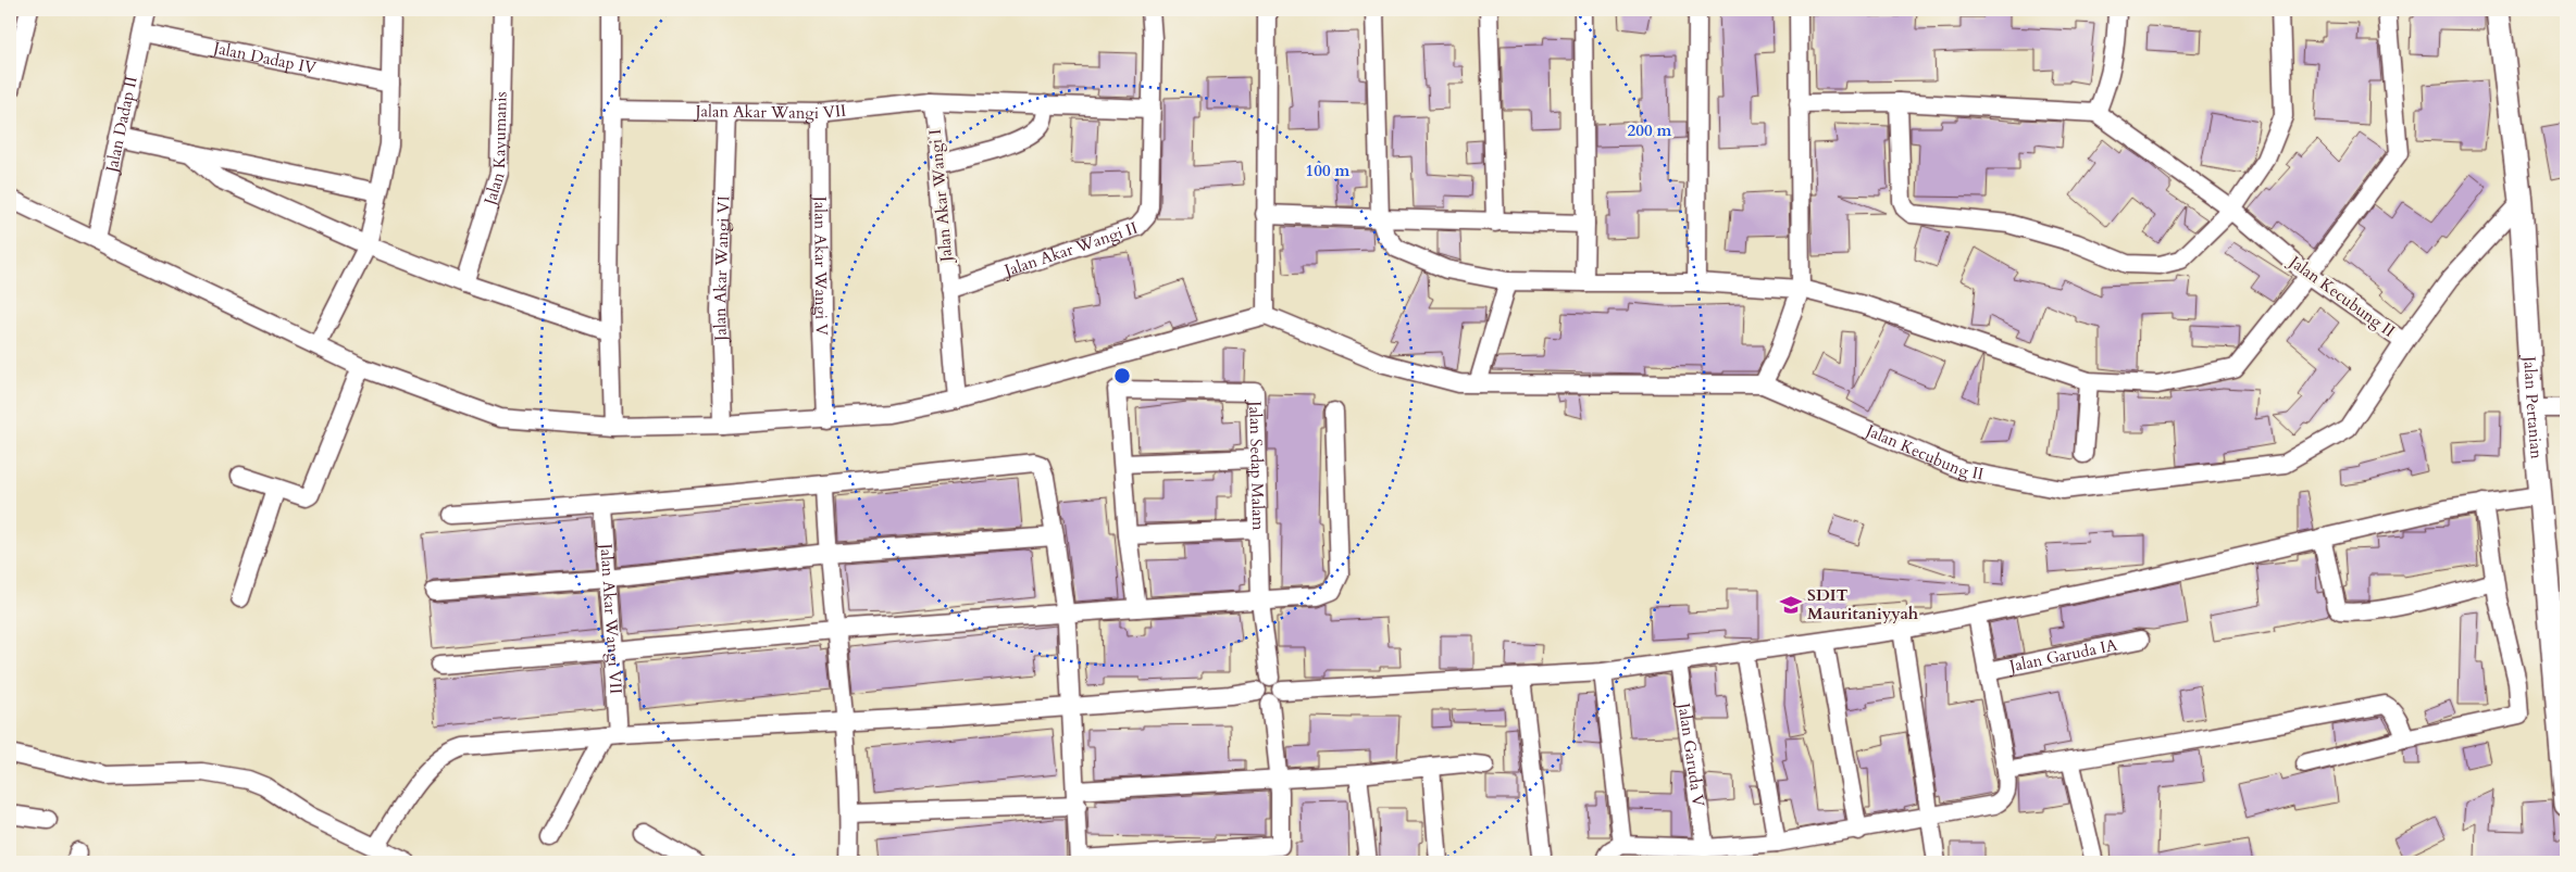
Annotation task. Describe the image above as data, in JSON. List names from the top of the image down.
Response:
{
  "streets": {
    "street": [
      "Jalan Dadap IV",
      "Jalan Akar Wangi VII",
      "Jalan Dadap II",
      "Jalan Kayumanis",
      "Jalan Akar Wangi I",
      "Jalan Akar Wangi II",
      "Jalan Akar Wangi V",
      "Jalan Akar Wangi VI",
      "Jalan Kecubung II",
      "Jalan Pertanian",
      "Jalan Sedap Malam",
      "Jalan Garuda IA",
      "Jalan Garuda V"
    ]
  },
  "crossings": [
    ["Jalan Dadap IV", "Jalan Dadap II"],
    ["Jalan Akar Wangi VII", "Jalan Akar Wangi I"],
    ["Jalan Akar Wangi VII", "Jalan Akar Wangi II"],
    ["Jalan Akar Wangi VII", "Jalan Akar Wangi V"],
    ["Jalan Akar Wangi VII", "Jalan Akar Wangi VI"],
    ["Jalan Akar Wangi I", "Jalan Akar Wangi II"]
  ],
  "places": {
    "school or university": ["SDIT Mauritaniyyah"]
  },
  "rings": ["200 m", "100 m"]
}
